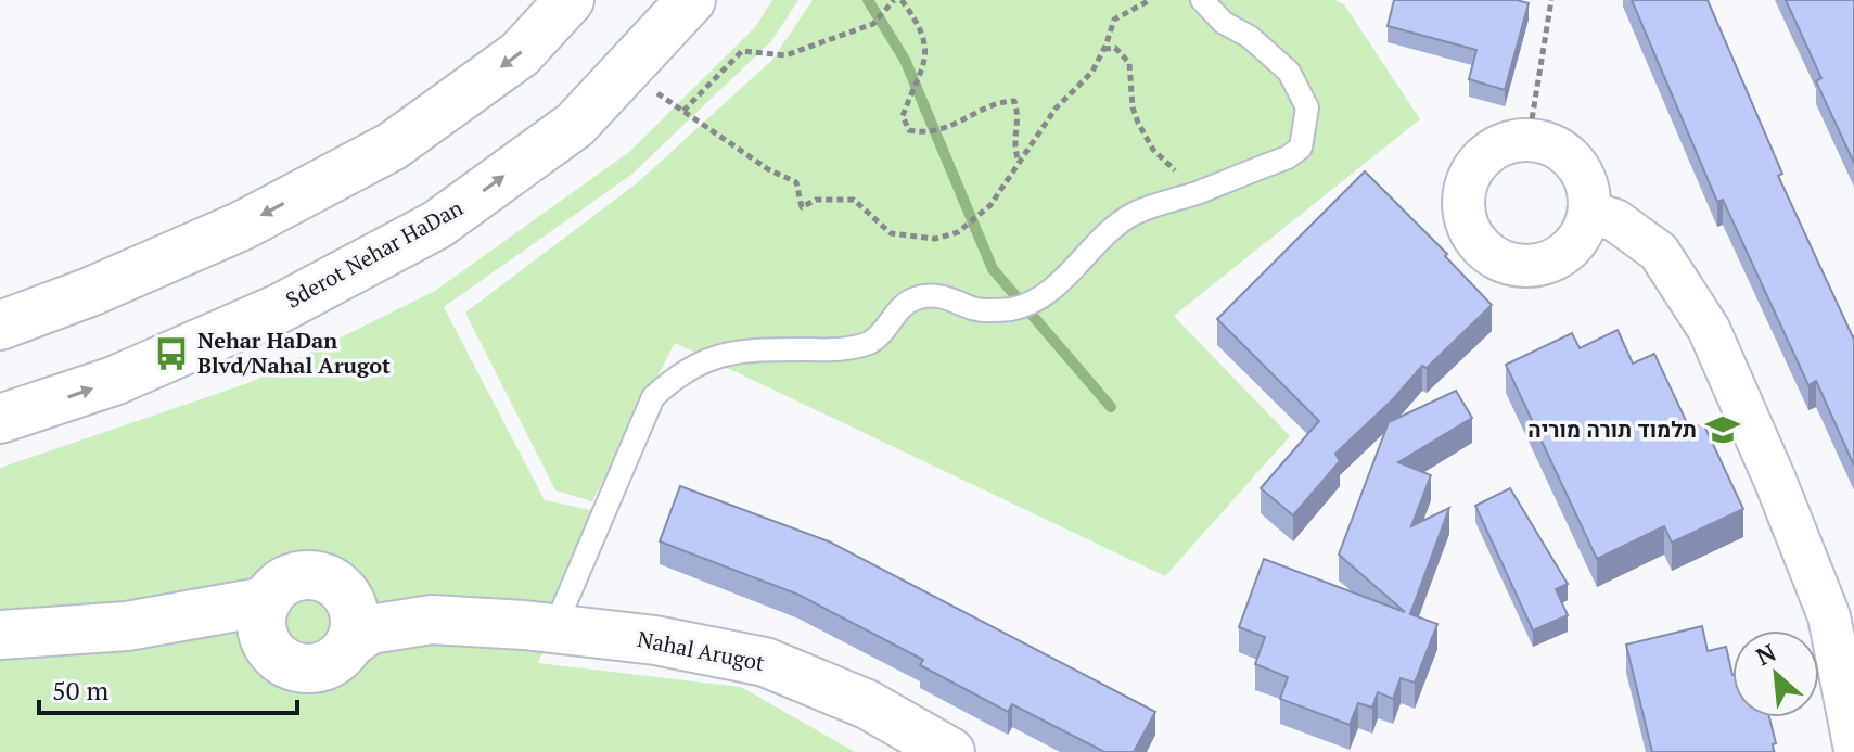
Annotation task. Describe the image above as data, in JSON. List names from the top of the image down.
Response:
{
  "streets": {
    "main road": ["Sderot Nehar HaDan", "Nahal Arugot"]
  },
  "places": {
    "bus stop": ["Nehar HaDan Blvd/Nahal Arugot"],
    "school or university": ["תלמוד תורה מוריה"]
  },
  "scale_bar": "50 m",
  "north": "top left"
}
